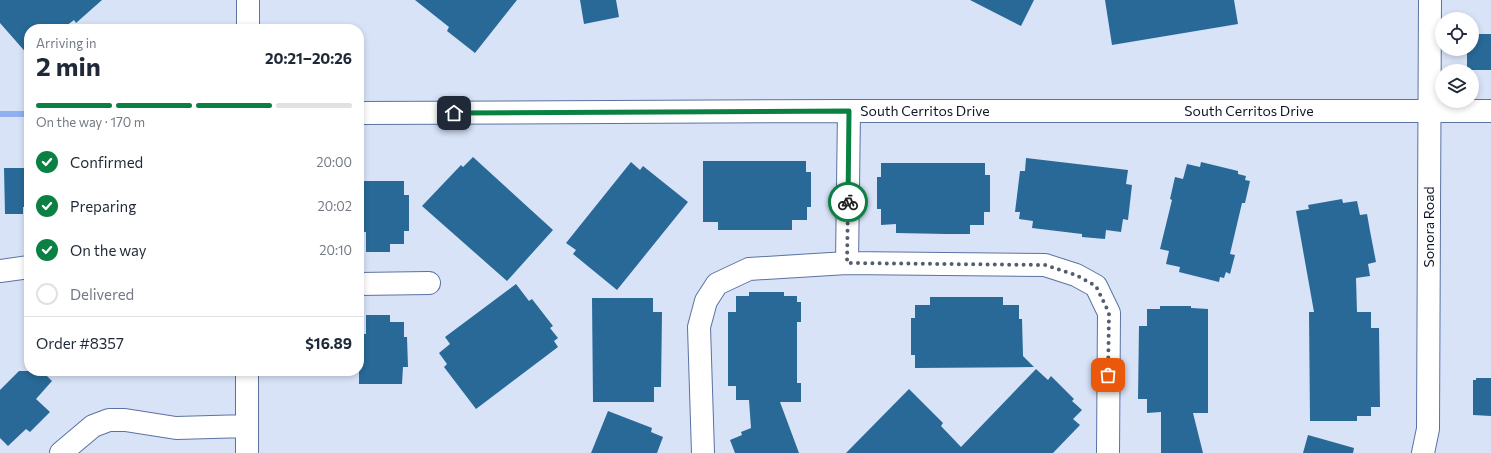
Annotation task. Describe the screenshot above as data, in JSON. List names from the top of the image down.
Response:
{
  "streets": {
    "street": ["South Cerritos Drive", "Sonora Road"]
  },
  "crossings": [
    ["South Cerritos Drive", "Sonora Road"]
  ],
  "page": {
    "heading": ["2 min", "Arriving in", "20:21–20:26"],
    "panel": ["Order #8357", "$16.89"],
    "bar": "On the way · 170 m",
    "list": [
      ["Confirmed", "20:00"],
      ["Preparing", "20:02"],
      ["On the way", "20:10"],
      "Delivered"
    ]
  }
}
